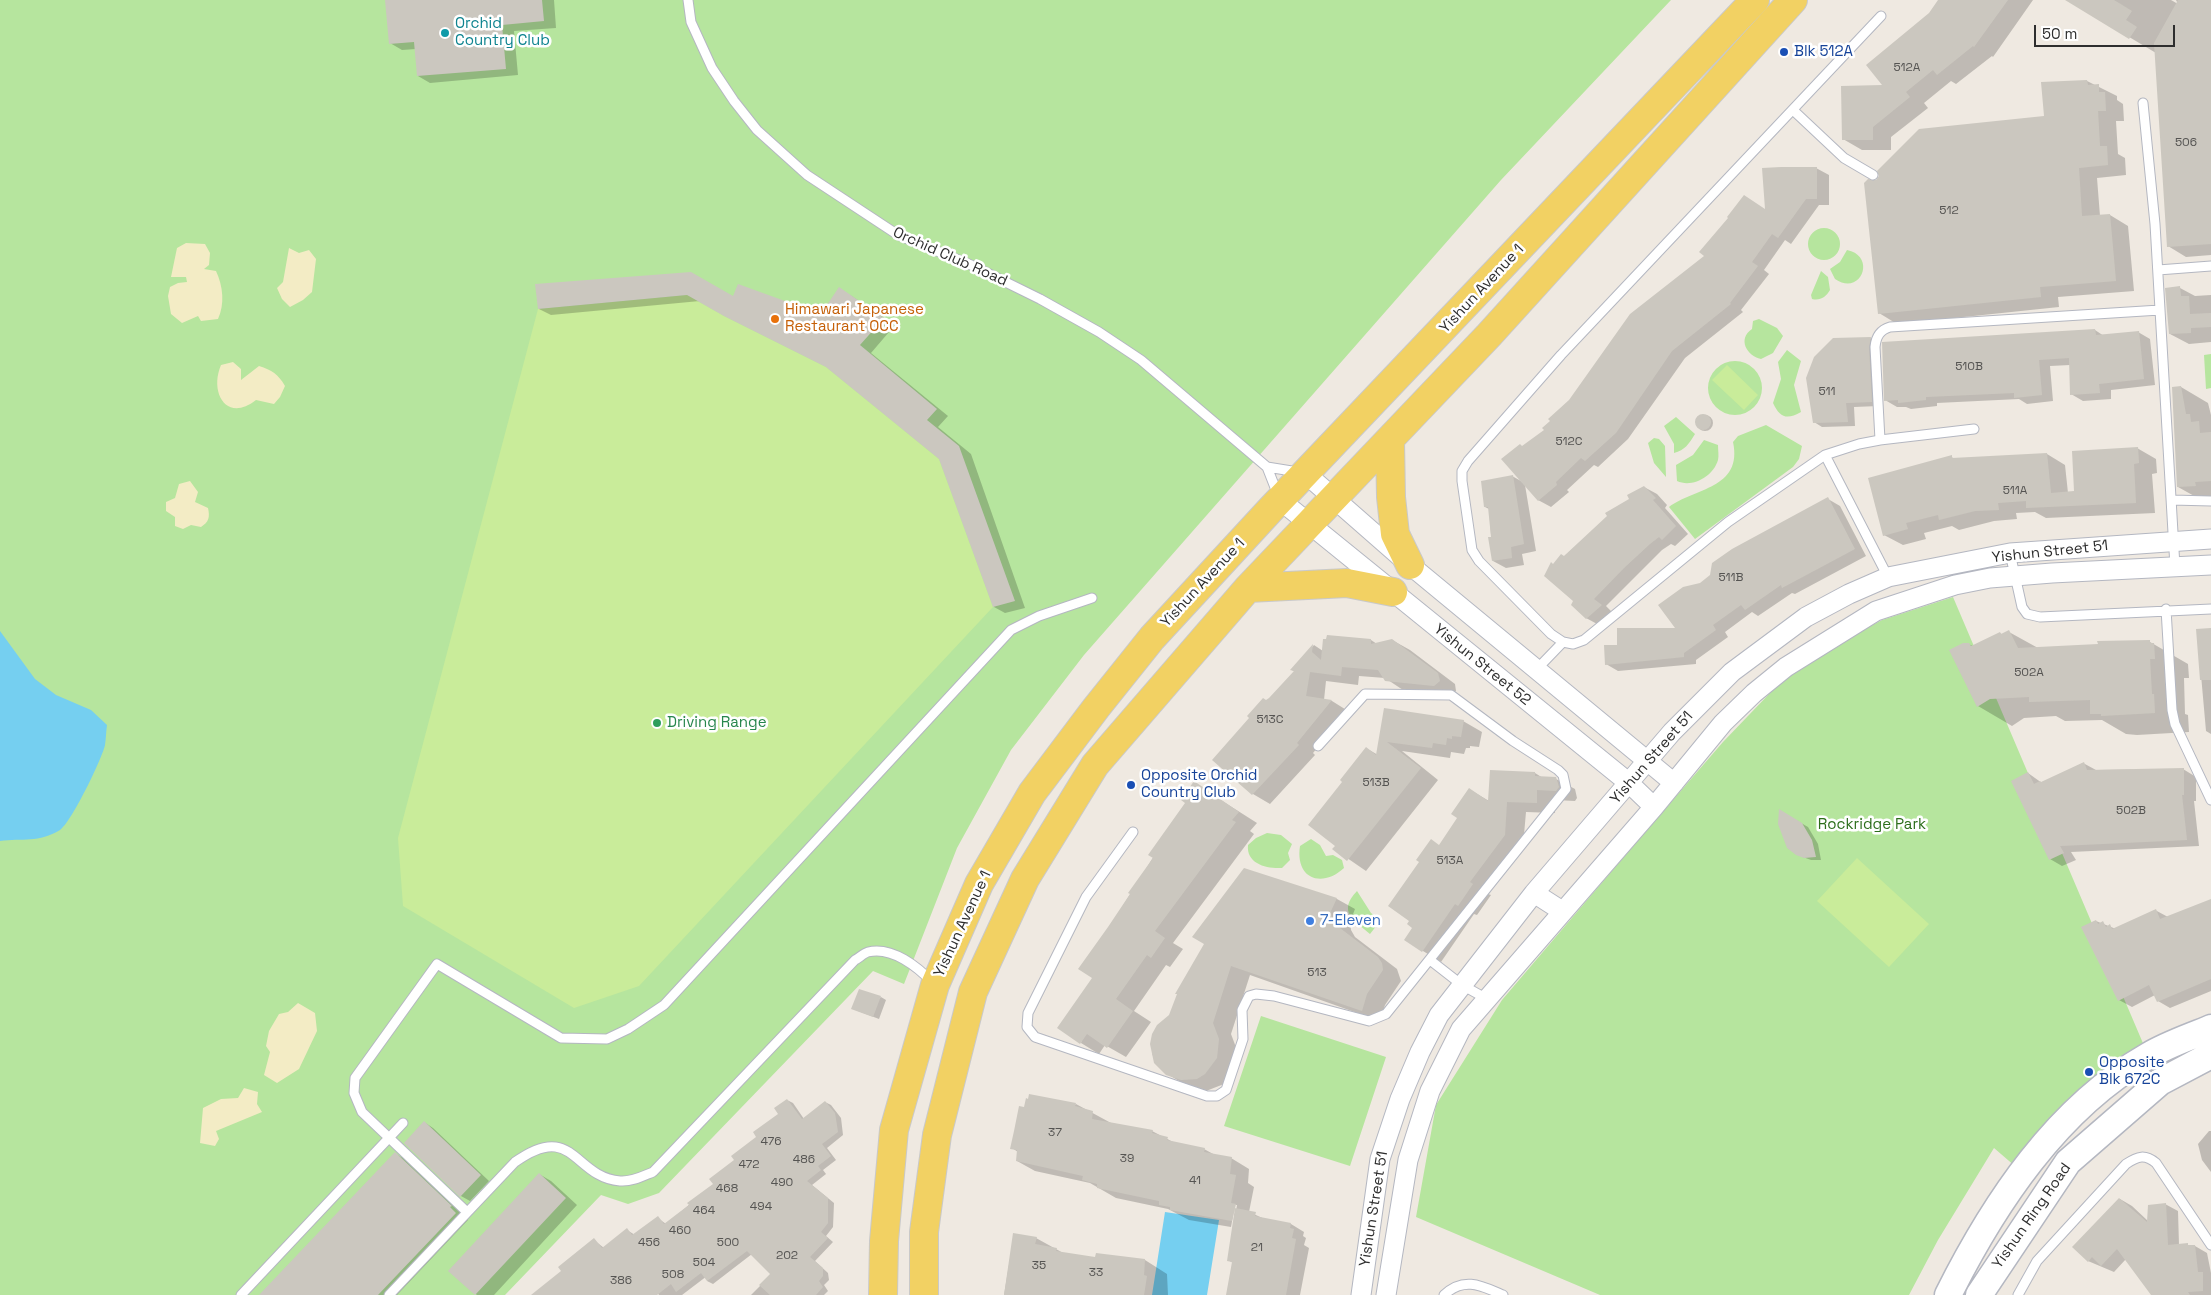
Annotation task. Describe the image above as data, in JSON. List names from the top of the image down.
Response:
{
  "streets": {
    "main road": ["Yishun Avenue 1", "Yishun Ring Road"],
    "street": ["Orchid Club Road", "Yishun Street 51", "Yishun Street 52"]
  },
  "crossings": [
    ["Orchid Club Road", "Yishun Avenue 1"],
    ["Orchid Club Road", "Yishun Street 52"],
    ["Yishun Street 51", "Yishun Street 52"]
  ],
  "parks": ["Rockridge Park"],
  "places": [
    "Orchid Country Club",
    "Blk 512A",
    "Himawari Japanese Restaurant OCC",
    "Driving Range",
    "Opposite Orchid Country Club",
    "7-Eleven",
    "Opposite Blk 672C"
  ],
  "house_numbers": [
    "512A",
    "506",
    "512",
    "510B",
    "511",
    "512C",
    "511A",
    "511B",
    "502A",
    "513C",
    "513B",
    "502B",
    "513A",
    "513",
    "37",
    "476",
    "39",
    "486",
    "472",
    "41",
    "490",
    "468",
    "494",
    "464",
    "460",
    "456",
    "500",
    "21",
    "202",
    "504",
    "35",
    "33",
    "508",
    "386"
  ],
  "scale_bar": "50 m"
}
